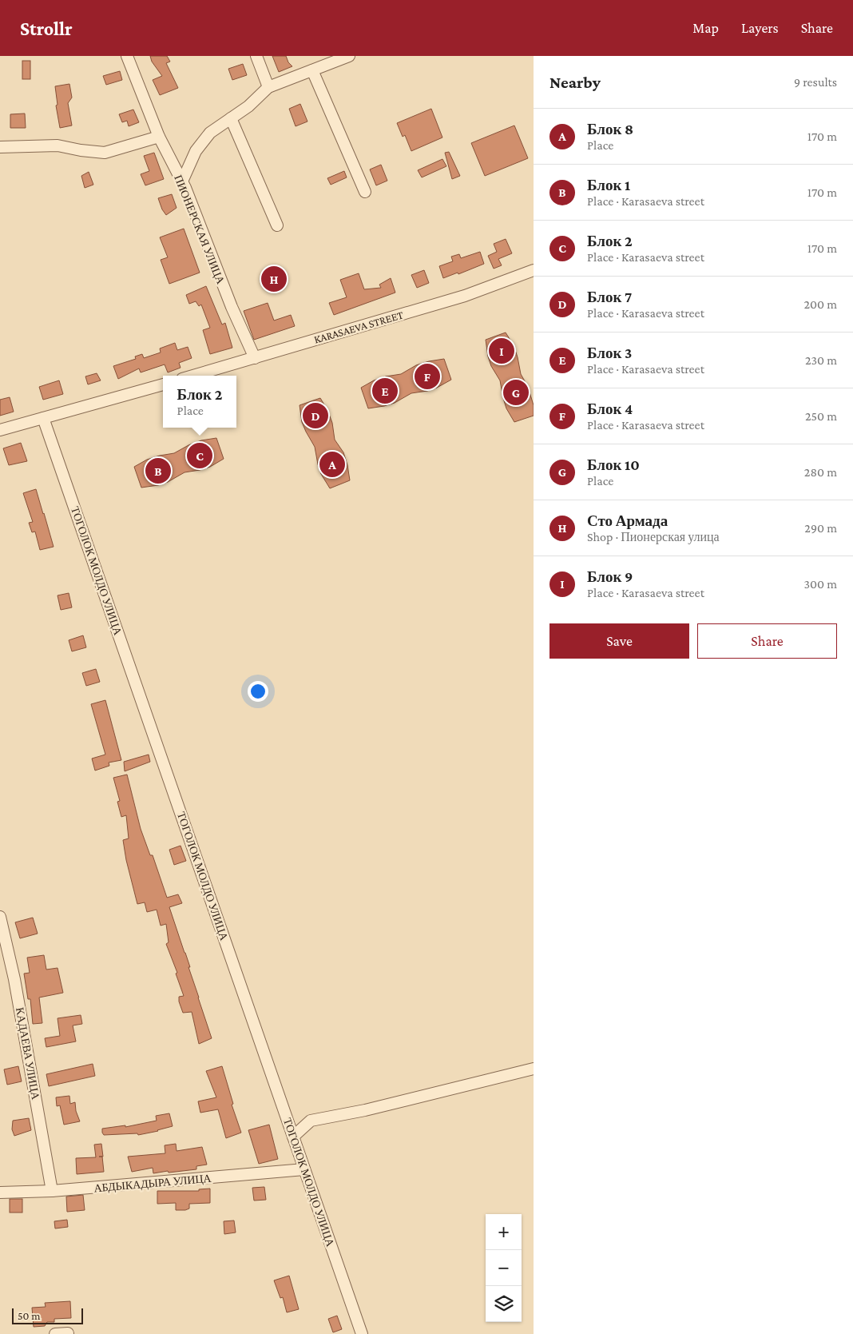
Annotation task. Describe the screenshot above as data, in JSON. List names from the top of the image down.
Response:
{
  "streets": {
    "street": [
      "ПИОНЕРСКАЯ УЛИЦА",
      "KARASAEVA STREET",
      "ТОГОЛОК МОЛДО УЛИЦА",
      "КАДАЕВА УЛИЦА",
      "АБДЫКАДЫРА УЛИЦА"
    ]
  },
  "crossings": [
    ["ПИОНЕРСКАЯ УЛИЦА", "KARASAEVA STREET"],
    ["ТОГОЛОК МОЛДО УЛИЦА", "АБДЫКАДЫРА УЛИЦА"],
    ["КАДАЕВА УЛИЦА", "АБДЫКАДЫРА УЛИЦА"]
  ],
  "scale_bar": "50 m",
  "page": {
    "header": "Strollr",
    "nav": ["Map", "Layers", "Share"],
    "heading": ["Nearby", "9 results"],
    "list": [
      {
        "mark": "A",
        "name": "Блок 8",
        "note": "Place",
        "value": "170 m"
      },
      {
        "mark": "B",
        "name": "Блок 1",
        "note": "Place · Karasaeva street",
        "value": "170 m"
      },
      {
        "mark": "C",
        "name": "Блок 2",
        "note": "Place · Karasaeva street",
        "value": "170 m"
      },
      {
        "mark": "D",
        "name": "Блок 7",
        "note": "Place · Karasaeva street",
        "value": "200 m"
      },
      {
        "mark": "E",
        "name": "Блок 3",
        "note": "Place · Karasaeva street",
        "value": "230 m"
      },
      {
        "mark": "F",
        "name": "Блок 4",
        "note": "Place · Karasaeva street",
        "value": "250 m"
      },
      {
        "mark": "G",
        "name": "Блок 10",
        "note": "Place",
        "value": "280 m"
      },
      {
        "mark": "H",
        "name": "Сто Армада",
        "note": "Shop · Пионерская улица",
        "value": "290 m"
      },
      {
        "mark": "I",
        "name": "Блок 9",
        "note": "Place · Karasaeva street",
        "value": "300 m"
      }
    ],
    "pins": [
      "H",
      "I",
      "F",
      "E",
      "G",
      "D",
      "C",
      "A",
      "B"
    ],
    "popup": ["Блок 2", "Place"],
    "buttons": ["Save", "Share"],
    "map_buttons": ["+", "−"],
    "scale": "50 m"
  }
}
